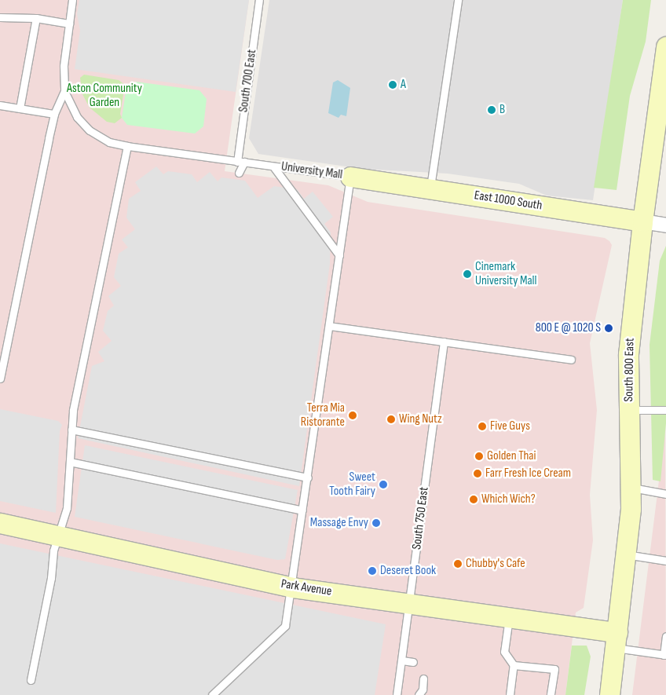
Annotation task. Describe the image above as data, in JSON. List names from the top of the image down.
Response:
{
  "streets": {
    "street": ["East 1000 South", "South 800 East", "Park Avenue"],
    "lane": ["South 700 East", "University Mall", "South 750 East"]
  },
  "crossings": [
    ["South 700 East", "University Mall"],
    ["University Mall", "East 1000 South"],
    ["University Mall", "Park Avenue"],
    ["East 1000 South", "South 800 East"],
    ["South 800 East", "Park Avenue"],
    ["South 750 East", "Park Avenue"]
  ],
  "parks": ["Aston Community Garden"],
  "places": [
    "A",
    "B",
    "Cinemark University Mall",
    "800 E @ 1020 S",
    "Terra Mia Ristorante",
    "Wing Nutz",
    "Five Guys",
    "Golden Thai",
    "Farr Fresh Ice Cream",
    "Sweet Tooth Fairy",
    "Which Wich?",
    "Massage Envy",
    "Chubby's Cafe",
    "Deseret Book"
  ]
}
